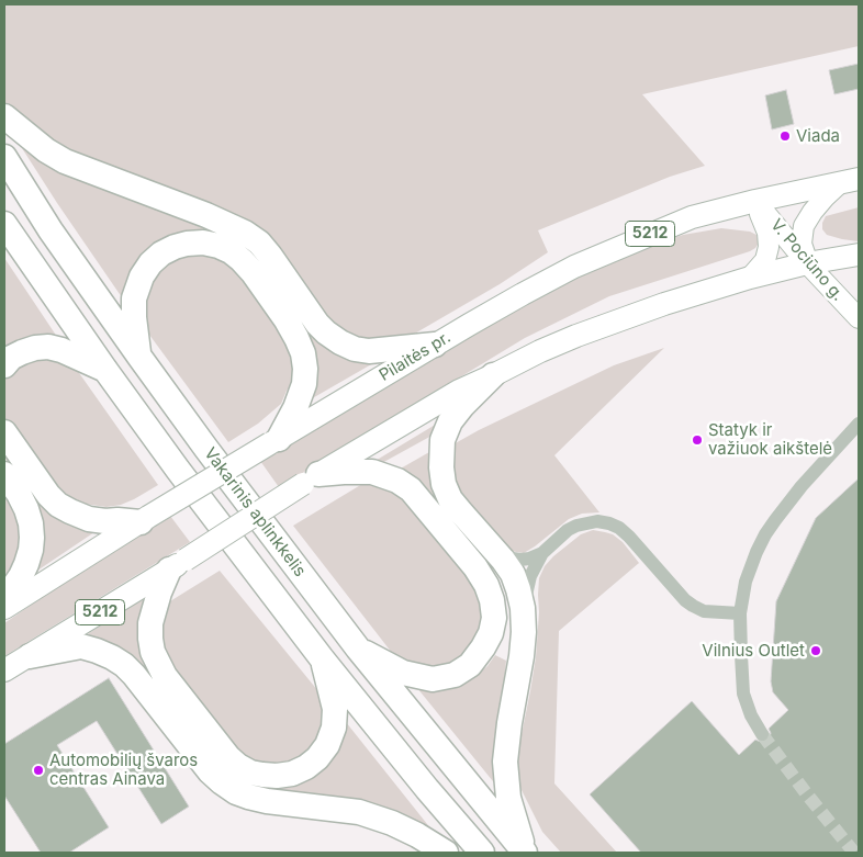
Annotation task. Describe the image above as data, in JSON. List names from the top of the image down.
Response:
{
  "streets": {
    "highway": ["Vakarinis aplinkkelis"],
    "main road": ["5212", "V. Pociūno g.", "Pilaitės pr."]
  },
  "crossings": [
    ["5212", "V. Pociūno g."],
    ["V. Pociūno g.", "Pilaitės pr."]
  ],
  "places": [
    "Viada",
    "Statyk ir važiuok aikštelė",
    "Vilnius Outlet",
    "Automobilių švaros centras Ainava"
  ]
}
